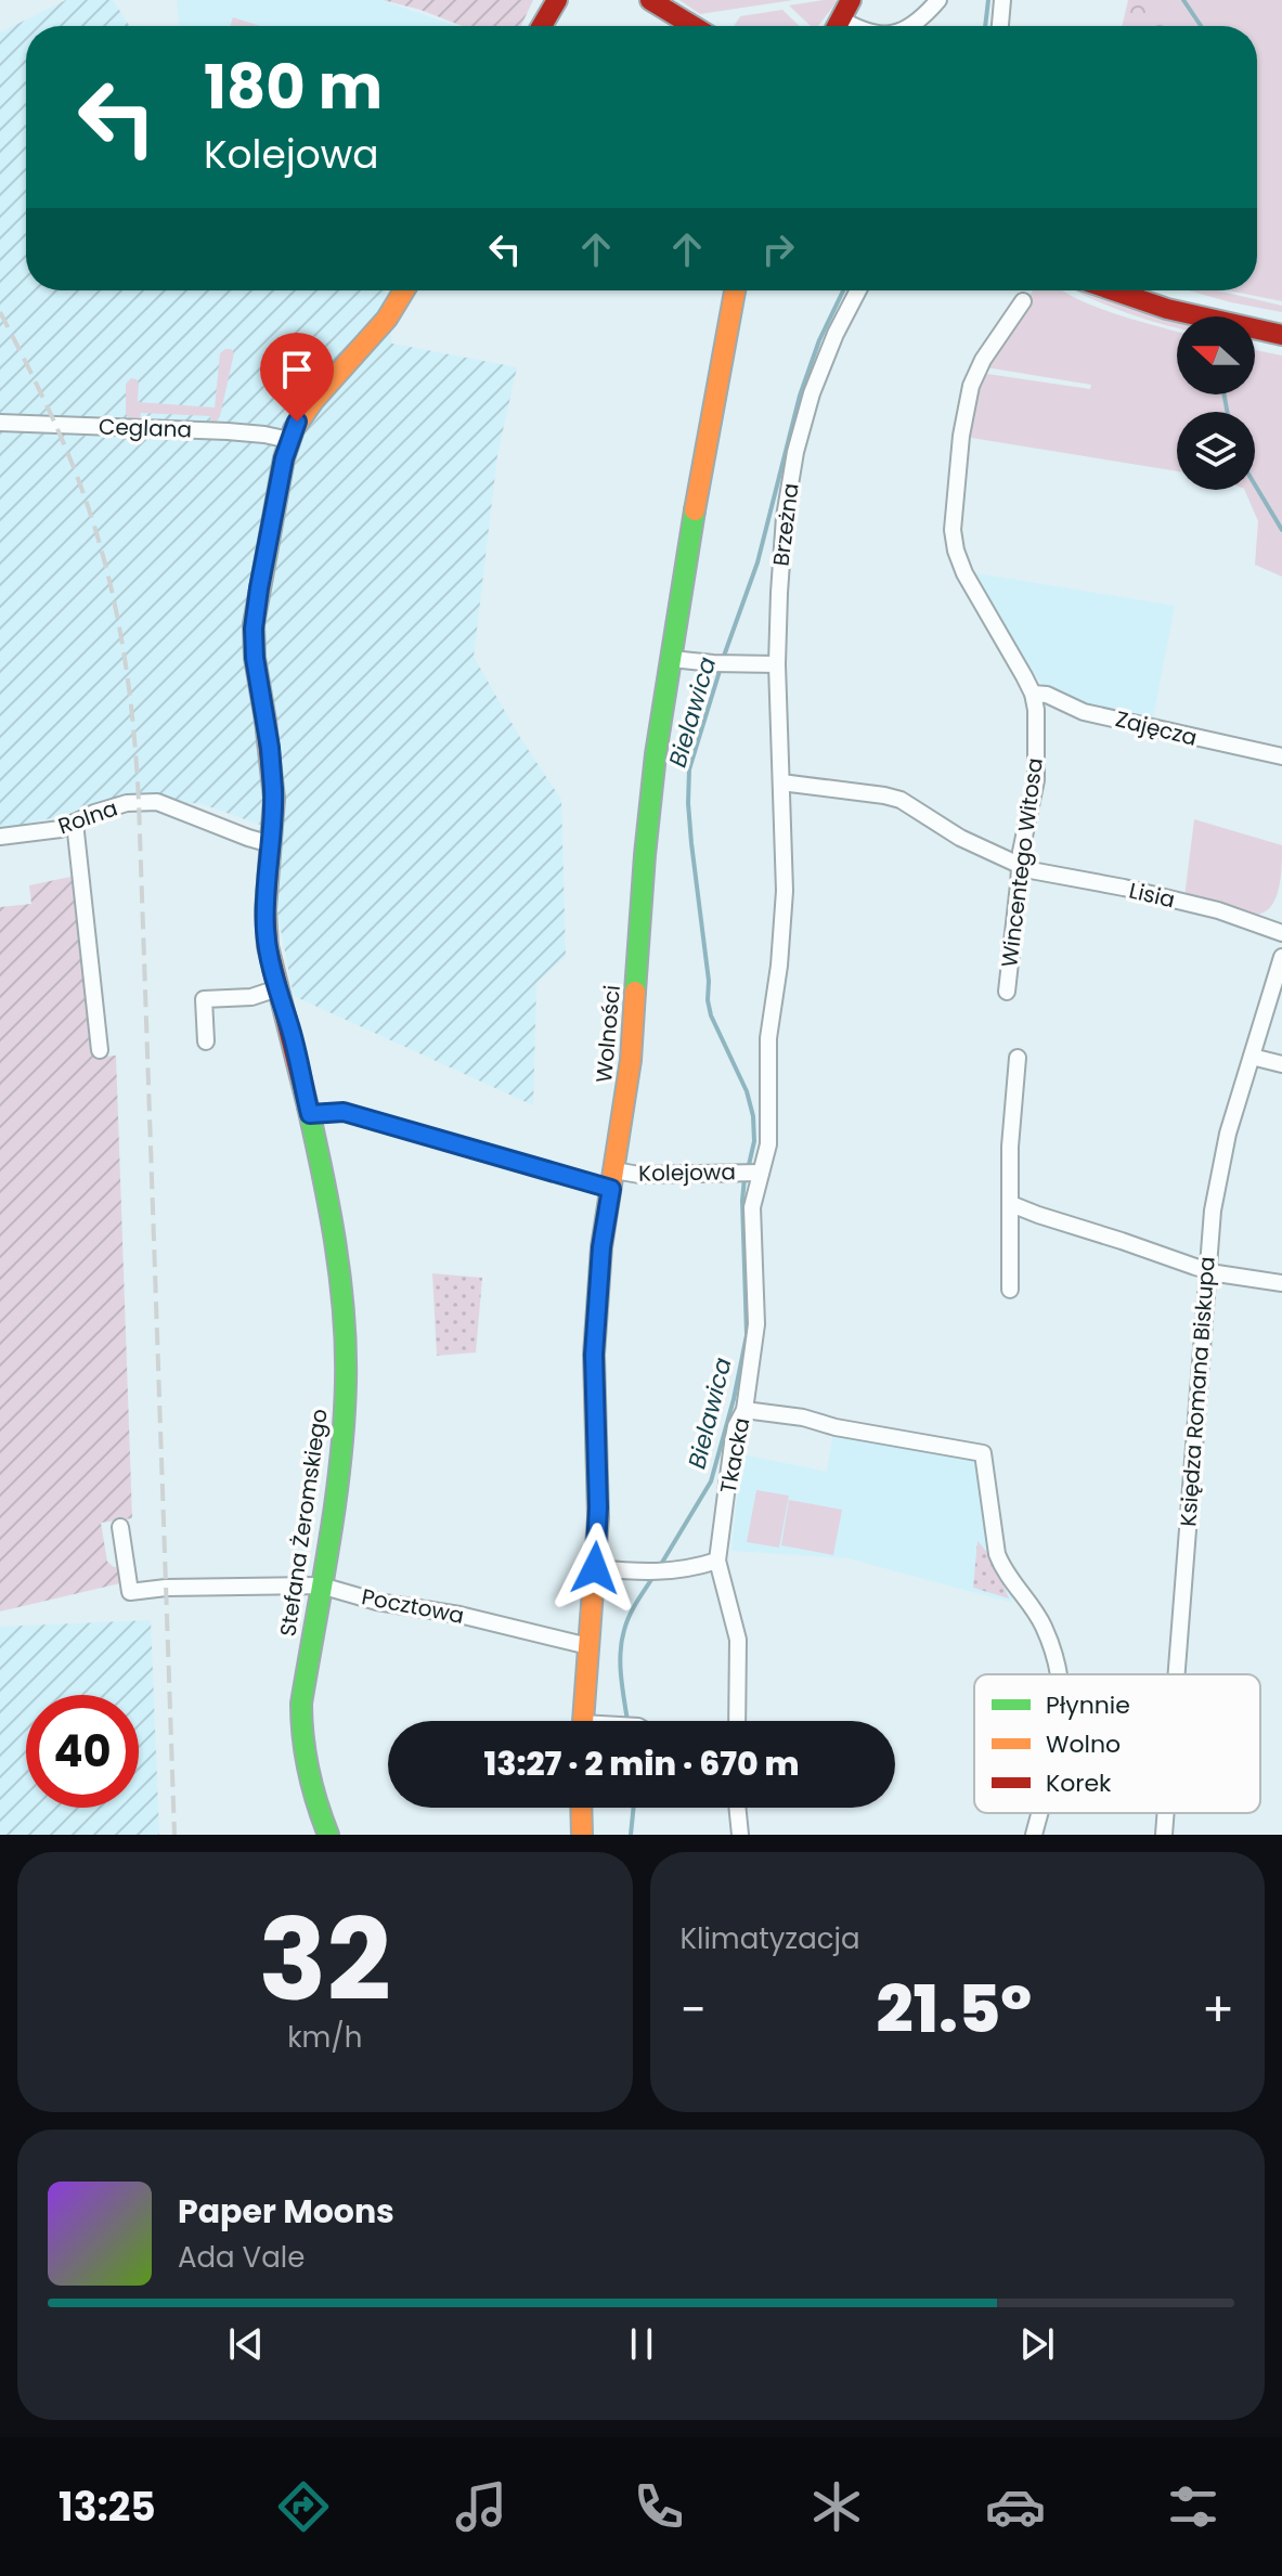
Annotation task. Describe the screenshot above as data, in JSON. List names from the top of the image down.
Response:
{
  "streets": {
    "street": [
      "Ceglana",
      "Brzeżna",
      "Zajęcza",
      "Rolna",
      "Wincentego Witosa",
      "Lisia",
      "Wolności",
      "Kolejowa",
      "Księdza Romana Biskupa",
      "Tkacka",
      "Stefana Żeromskiego",
      "Pocztowa"
    ]
  },
  "crossings": [
    ["Ceglana", "Stefana Żeromskiego"],
    ["Brzeżna", "Kolejowa"],
    ["Brzeżna", "Tkacka"],
    ["Zajęcza", "Wincentego Witosa"],
    ["Rolna", "Stefana Żeromskiego"],
    ["Wincentego Witosa", "Lisia"],
    ["Wolności", "Kolejowa"],
    ["Wolności", "Pocztowa"],
    ["Kolejowa", "Tkacka"],
    ["Kolejowa", "Stefana Żeromskiego"],
    ["Stefana Żeromskiego", "Pocztowa"]
  ],
  "water": ["Bielawica"],
  "legend": ["Płynnie", "Wolno", "Korek"],
  "north": "left",
  "page": {
    "turn": ["180 m", "Kolejowa"],
    "limit": "40",
    "trip": "13:27 · 2 min · 670 m",
    "tile": [
      ["32", "km/h"],
      "Klimatyzacja"
    ],
    "heat": ["−", "21.5°", "+"],
    "song": ["Paper Moons", "Ada Vale"],
    "tabs": "13:25"
  }
}
